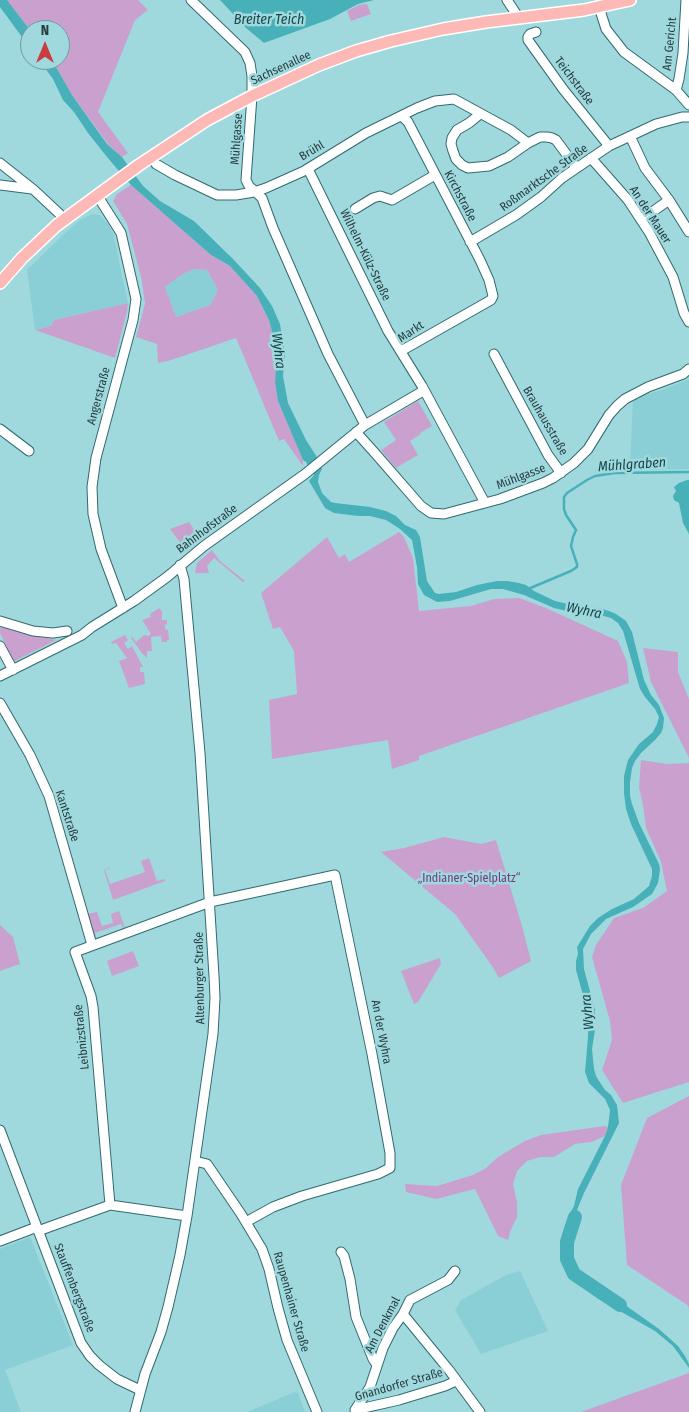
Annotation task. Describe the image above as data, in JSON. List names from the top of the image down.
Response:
{
  "streets": {
    "main road": ["Sachsenallee"],
    "street": [
      "Am Gericht",
      "Teichstraße",
      "Mühlgasse",
      "Brühl",
      "Roßmarktsche Straße",
      "Kirchstraße",
      "An der Mauer",
      "Wilhelm-Külz-Straße",
      "Markt",
      "Angerstraße",
      "Brauhausstraße",
      "Bahnhofstraße",
      "Kantstraße",
      "Altenburger Straße",
      "An der Wyhra",
      "Leibnizstraße",
      "Stauffenbergstraße",
      "Raupenhainer Straße",
      "Am Denkmal",
      "Gnandorfer Straße"
    ]
  },
  "crossings": [
    ["Sachsenallee", "Mühlgasse"],
    ["Sachsenallee", "Brühl"],
    ["Sachsenallee", "Angerstraße"],
    ["Teichstraße", "Roßmarktsche Straße"],
    ["Mühlgasse", "Brühl"],
    ["Mühlgasse", "Markt"],
    ["Mühlgasse", "Brauhausstraße"],
    ["Mühlgasse", "Bahnhofstraße"],
    ["Brühl", "Kirchstraße"],
    ["Brühl", "Wilhelm-Külz-Straße"],
    ["Roßmarktsche Straße", "Kirchstraße"],
    ["Roßmarktsche Straße", "An der Mauer"],
    ["Kirchstraße", "Markt"],
    ["Wilhelm-Külz-Straße", "Markt"],
    ["Markt", "Bahnhofstraße"],
    ["Angerstraße", "Bahnhofstraße"],
    ["Bahnhofstraße", "Altenburger Straße"],
    ["Kantstraße", "Leibnizstraße"],
    ["Altenburger Straße", "An der Wyhra"],
    ["Altenburger Straße", "Leibnizstraße"],
    ["Altenburger Straße", "Stauffenbergstraße"],
    ["Altenburger Straße", "Raupenhainer Straße"],
    ["An der Wyhra", "Leibnizstraße"],
    ["An der Wyhra", "Raupenhainer Straße"],
    ["Am Denkmal", "Gnandorfer Straße"]
  ],
  "water": ["Breiter Teich", "Wyhra", "Mühlgraben"],
  "parks": ["„Indianer-Spielplatz“"],
  "north": "top"
}
